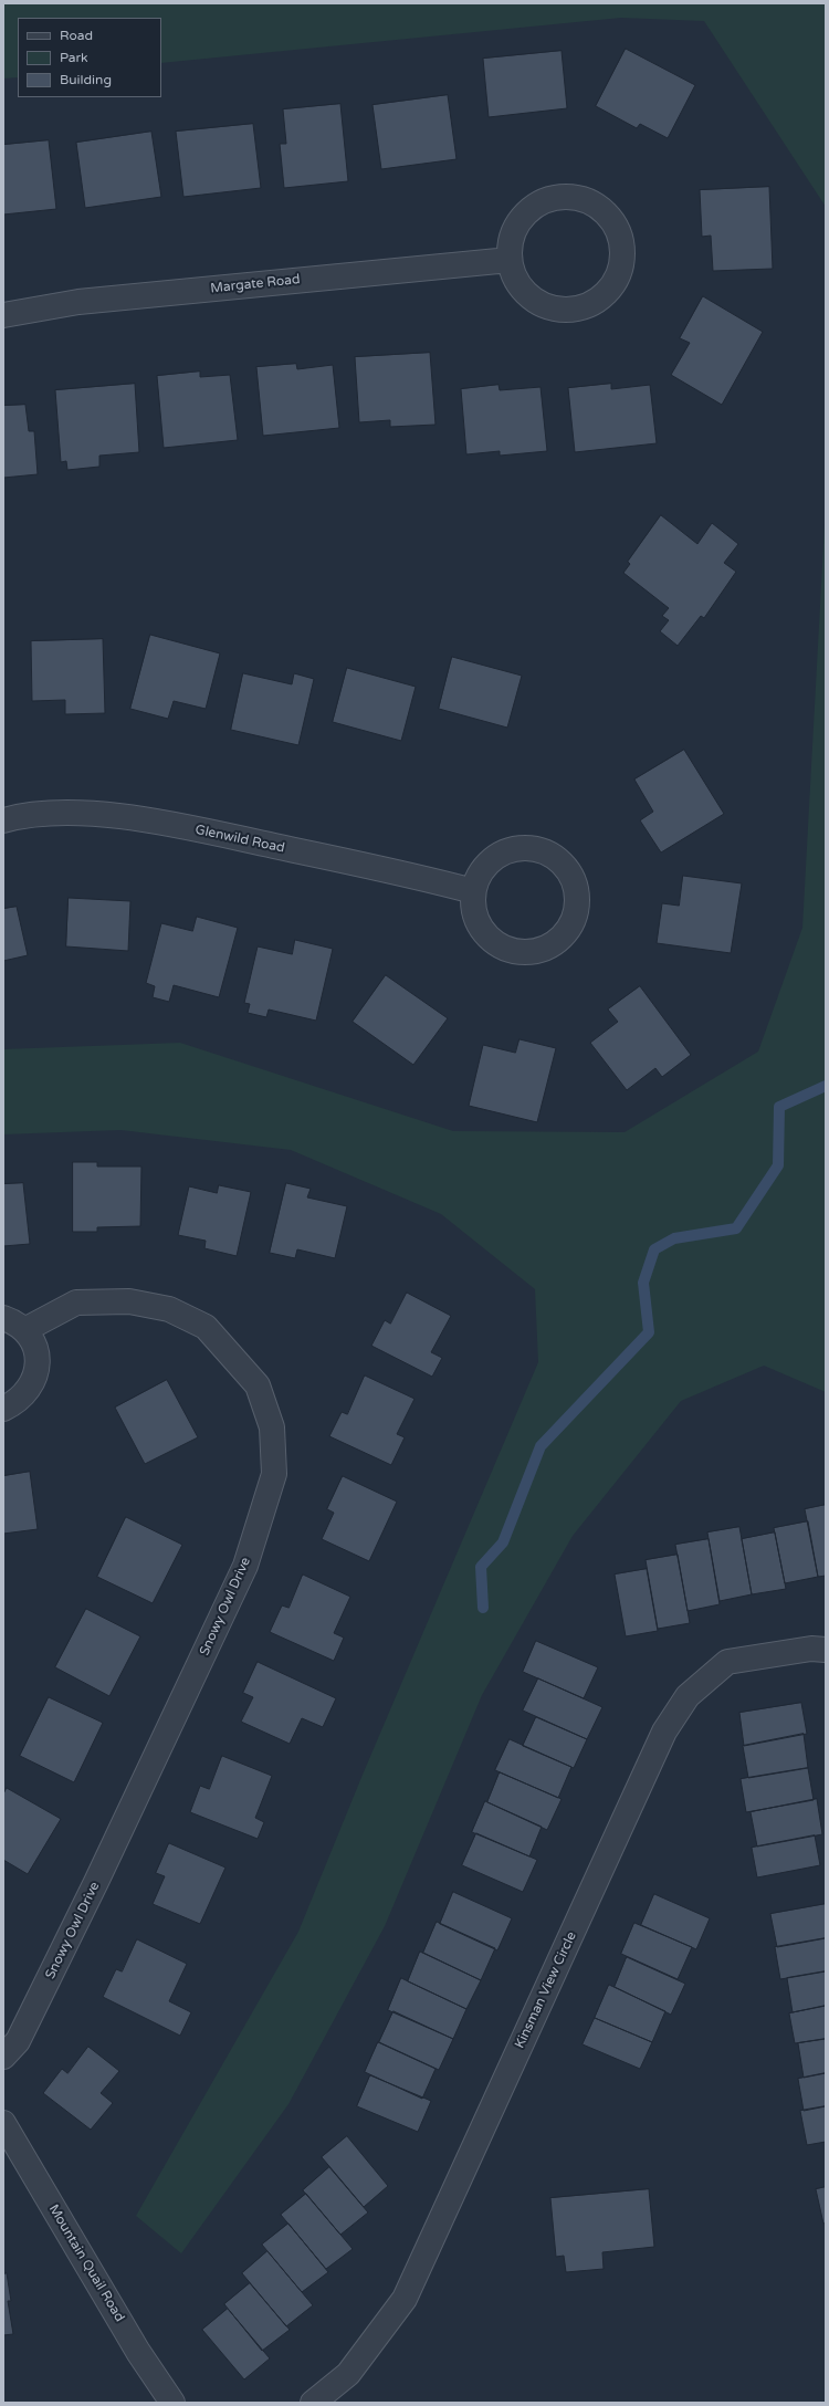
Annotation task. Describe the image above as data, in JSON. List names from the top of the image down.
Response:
{
  "streets": {
    "street": [
      "Margate Road",
      "Glenwild Road",
      "Snowy Owl Drive",
      "Kinsman View Circle",
      "Mountain Quail Road"
    ]
  },
  "legend": ["Road", "Park", "Building"]
}
